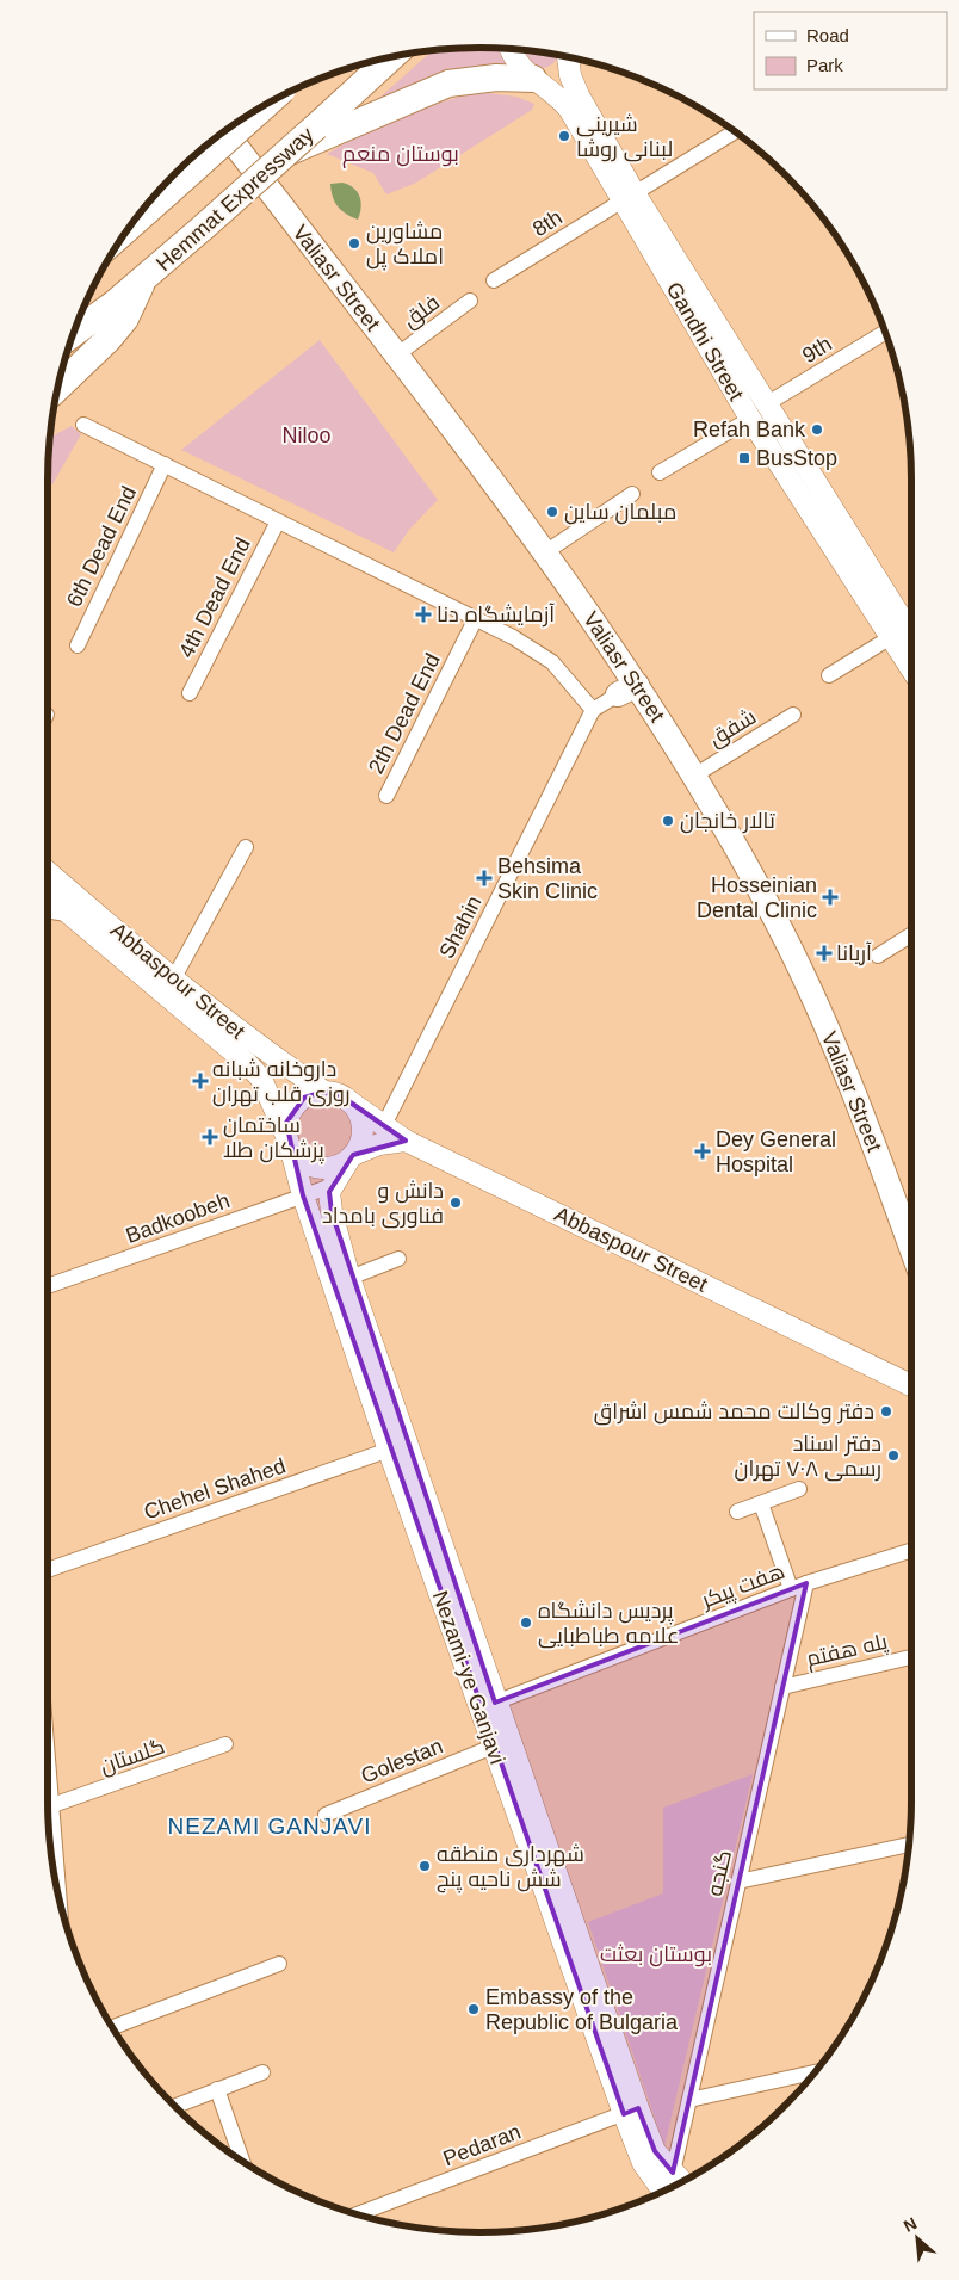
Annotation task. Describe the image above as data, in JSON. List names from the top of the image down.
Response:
{
  "streets": {
    "highway": ["Hemmat Expressway"],
    "main road": [
      "Valiasr Street",
      "Gandhi Street",
      "Abbaspour Street",
      "Nezami-ye Ganjavi"
    ],
    "street": [
      "8th",
      "فلق",
      "9th",
      "6th Dead End",
      "4th Dead End",
      "2th Dead End",
      "شفق",
      "Shahin",
      "Badkoobeh",
      "Chehel Shahed",
      "هفت پیکر",
      "پله هفتم",
      "گلستان",
      "Golestan",
      "گنجه",
      "Pedaran"
    ]
  },
  "crossings": [
    ["8th", "Gandhi Street"],
    ["Valiasr Street", "فلق"],
    ["Valiasr Street", "شفق"],
    ["Gandhi Street", "9th"],
    ["Shahin", "Abbaspour Street"],
    ["Abbaspour Street", "Nezami-ye Ganjavi"],
    ["Badkoobeh", "Nezami-ye Ganjavi"],
    ["Chehel Shahed", "Nezami-ye Ganjavi"],
    ["هفت پیکر", "Nezami-ye Ganjavi"],
    ["هفت پیکر", "گنجه"],
    ["پله هفتم", "گنجه"],
    ["Nezami-ye Ganjavi", "Golestan"],
    ["Nezami-ye Ganjavi", "گنجه"],
    ["Nezami-ye Ganjavi", "Pedaran"]
  ],
  "districts": ["NEZAMI GANJAVI"],
  "parks": ["بوستان منعم", "Niloo", "بوستان بعثت"],
  "places": {
    "other": [
      "شیرینی لبنانی روشا",
      "مشاورین املاک پل",
      "Refah Bank",
      "مبلمان ساین",
      "تالار خانجان",
      "دانش و فناوری بامداد",
      "دفتر وکالت محمد شمس اشراق",
      "دفتر اسناد رسمی ۷۰۸ تهران",
      "پردیس دانشگاه علامه طباطبایی",
      "شهرداری منطقه شش ناحیه پنج",
      "Embassy of the Republic of Bulgaria"
    ],
    "transit": ["BusStop"],
    "health": [
      "آزمایشگاه دنا",
      "Behsima Skin Clinic",
      "Hosseinian Dental Clinic",
      "آریانا",
      "داروخانه شبانه روزی قلب تهران",
      "ساختمان پزشکان طلا",
      "Dey General Hospital"
    ]
  },
  "legend": ["Road", "Park"],
  "north": "top left"
}
